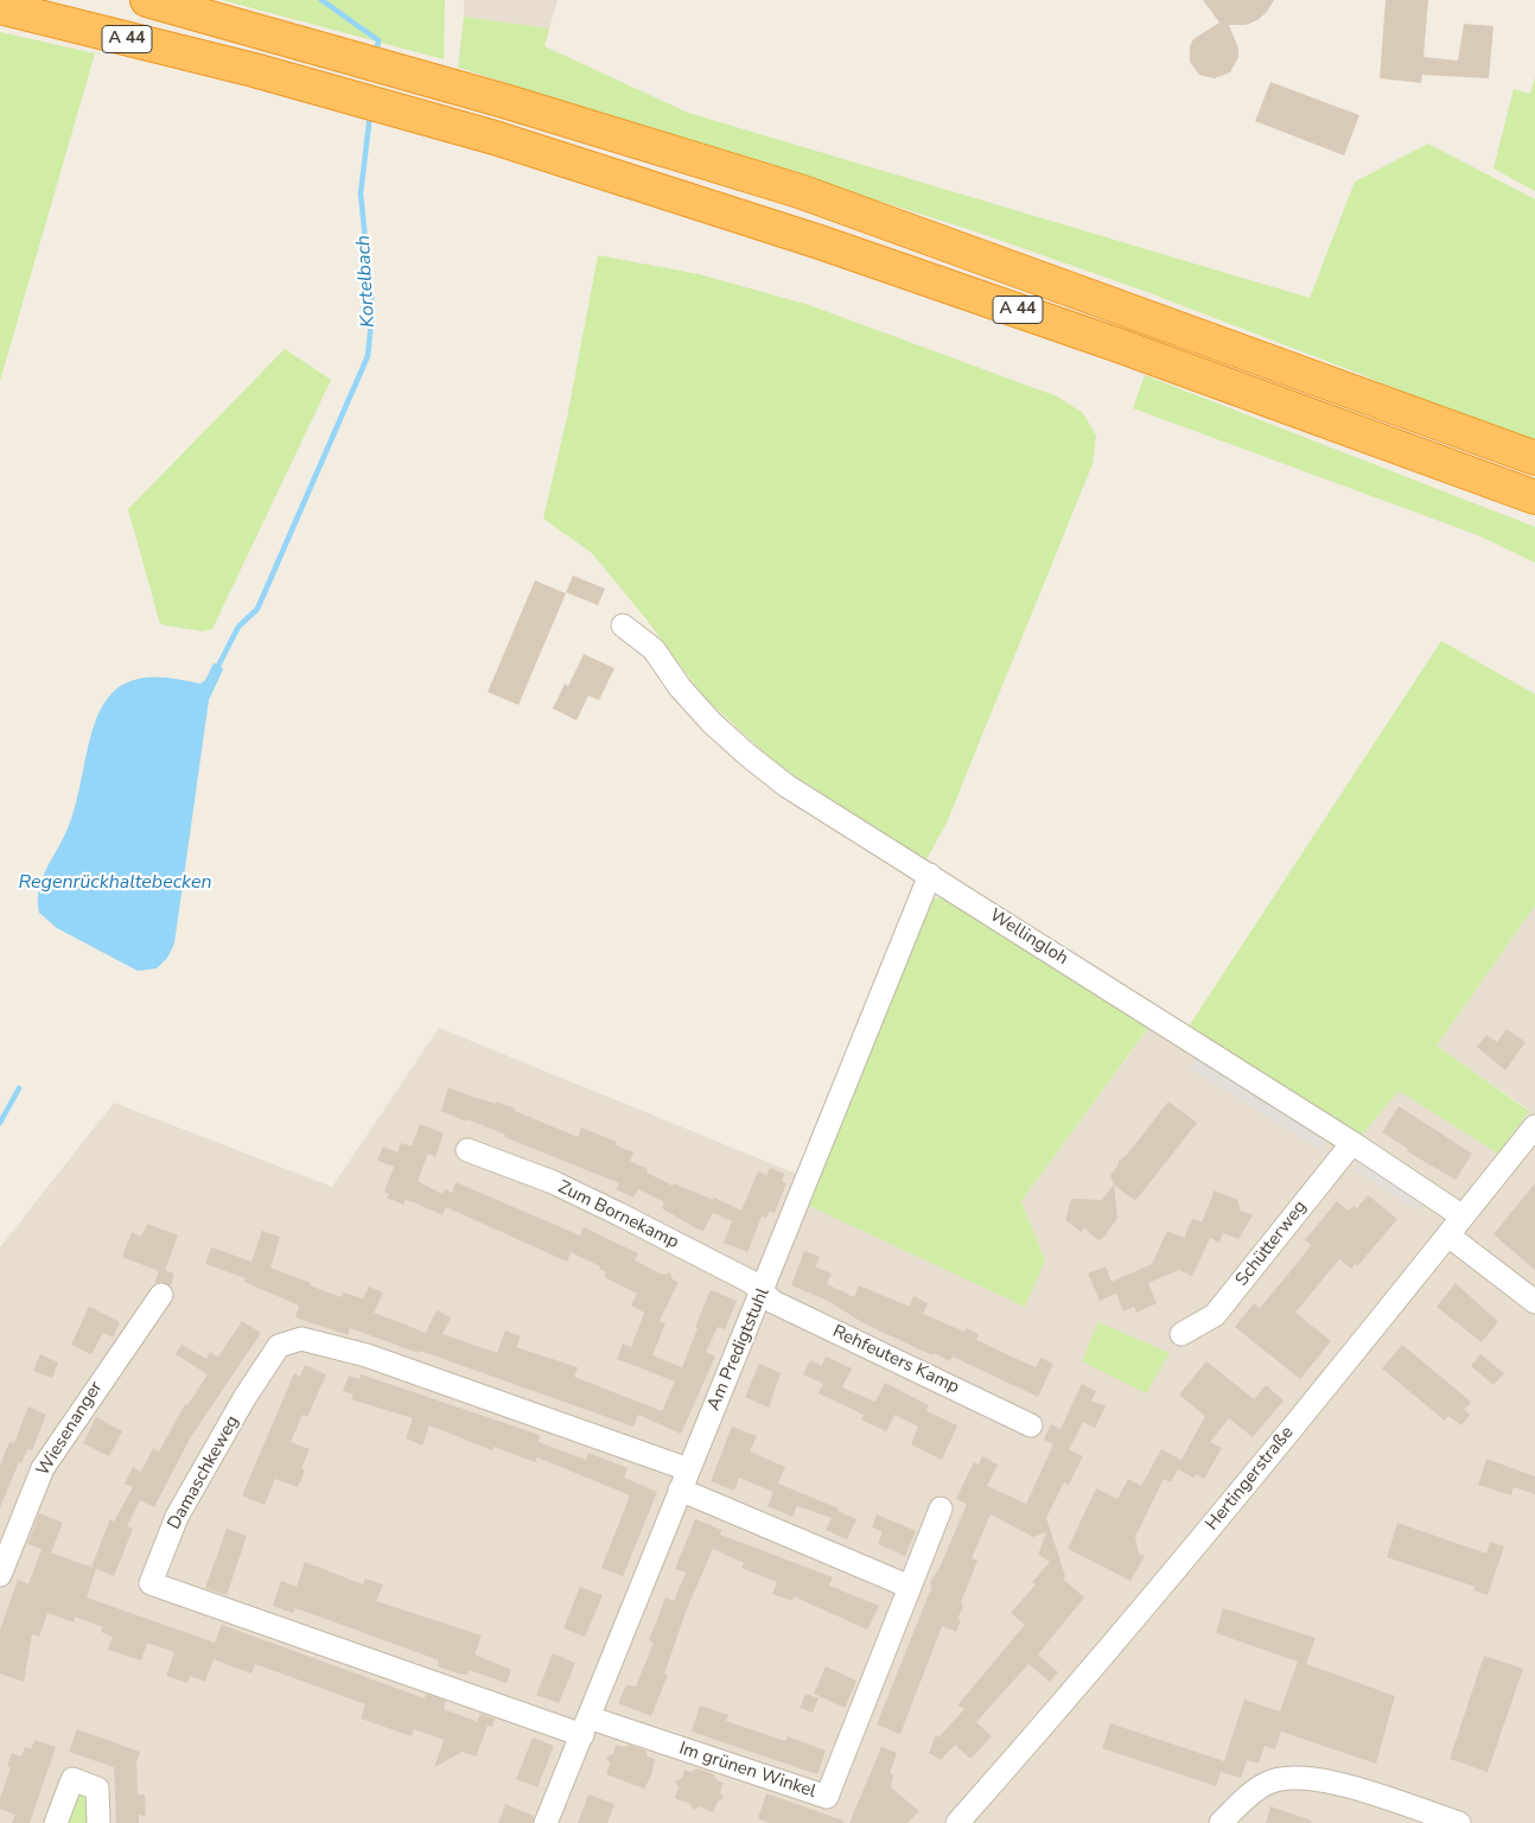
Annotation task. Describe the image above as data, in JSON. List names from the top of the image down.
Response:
{
  "streets": {
    "highway": ["A 44"],
    "street": [
      "Wellingloh",
      "Zum Bornekamp",
      "Schütterweg",
      "Am Predigtstuhl",
      "Rehfeuters Kamp",
      "Wiesenanger",
      "Damaschkeweg",
      "Hertingerstraße",
      "Im grünen Winkel"
    ]
  },
  "crossings": [
    ["Wellingloh", "Schütterweg"],
    ["Wellingloh", "Am Predigtstuhl"],
    ["Wellingloh", "Hertingerstraße"],
    ["Zum Bornekamp", "Am Predigtstuhl"],
    ["Zum Bornekamp", "Rehfeuters Kamp"],
    ["Am Predigtstuhl", "Rehfeuters Kamp"],
    ["Am Predigtstuhl", "Damaschkeweg"],
    ["Am Predigtstuhl", "Im grünen Winkel"],
    ["Damaschkeweg", "Im grünen Winkel"]
  ],
  "water": ["Kortelbach", "Regenrückhaltebecken"]
}
